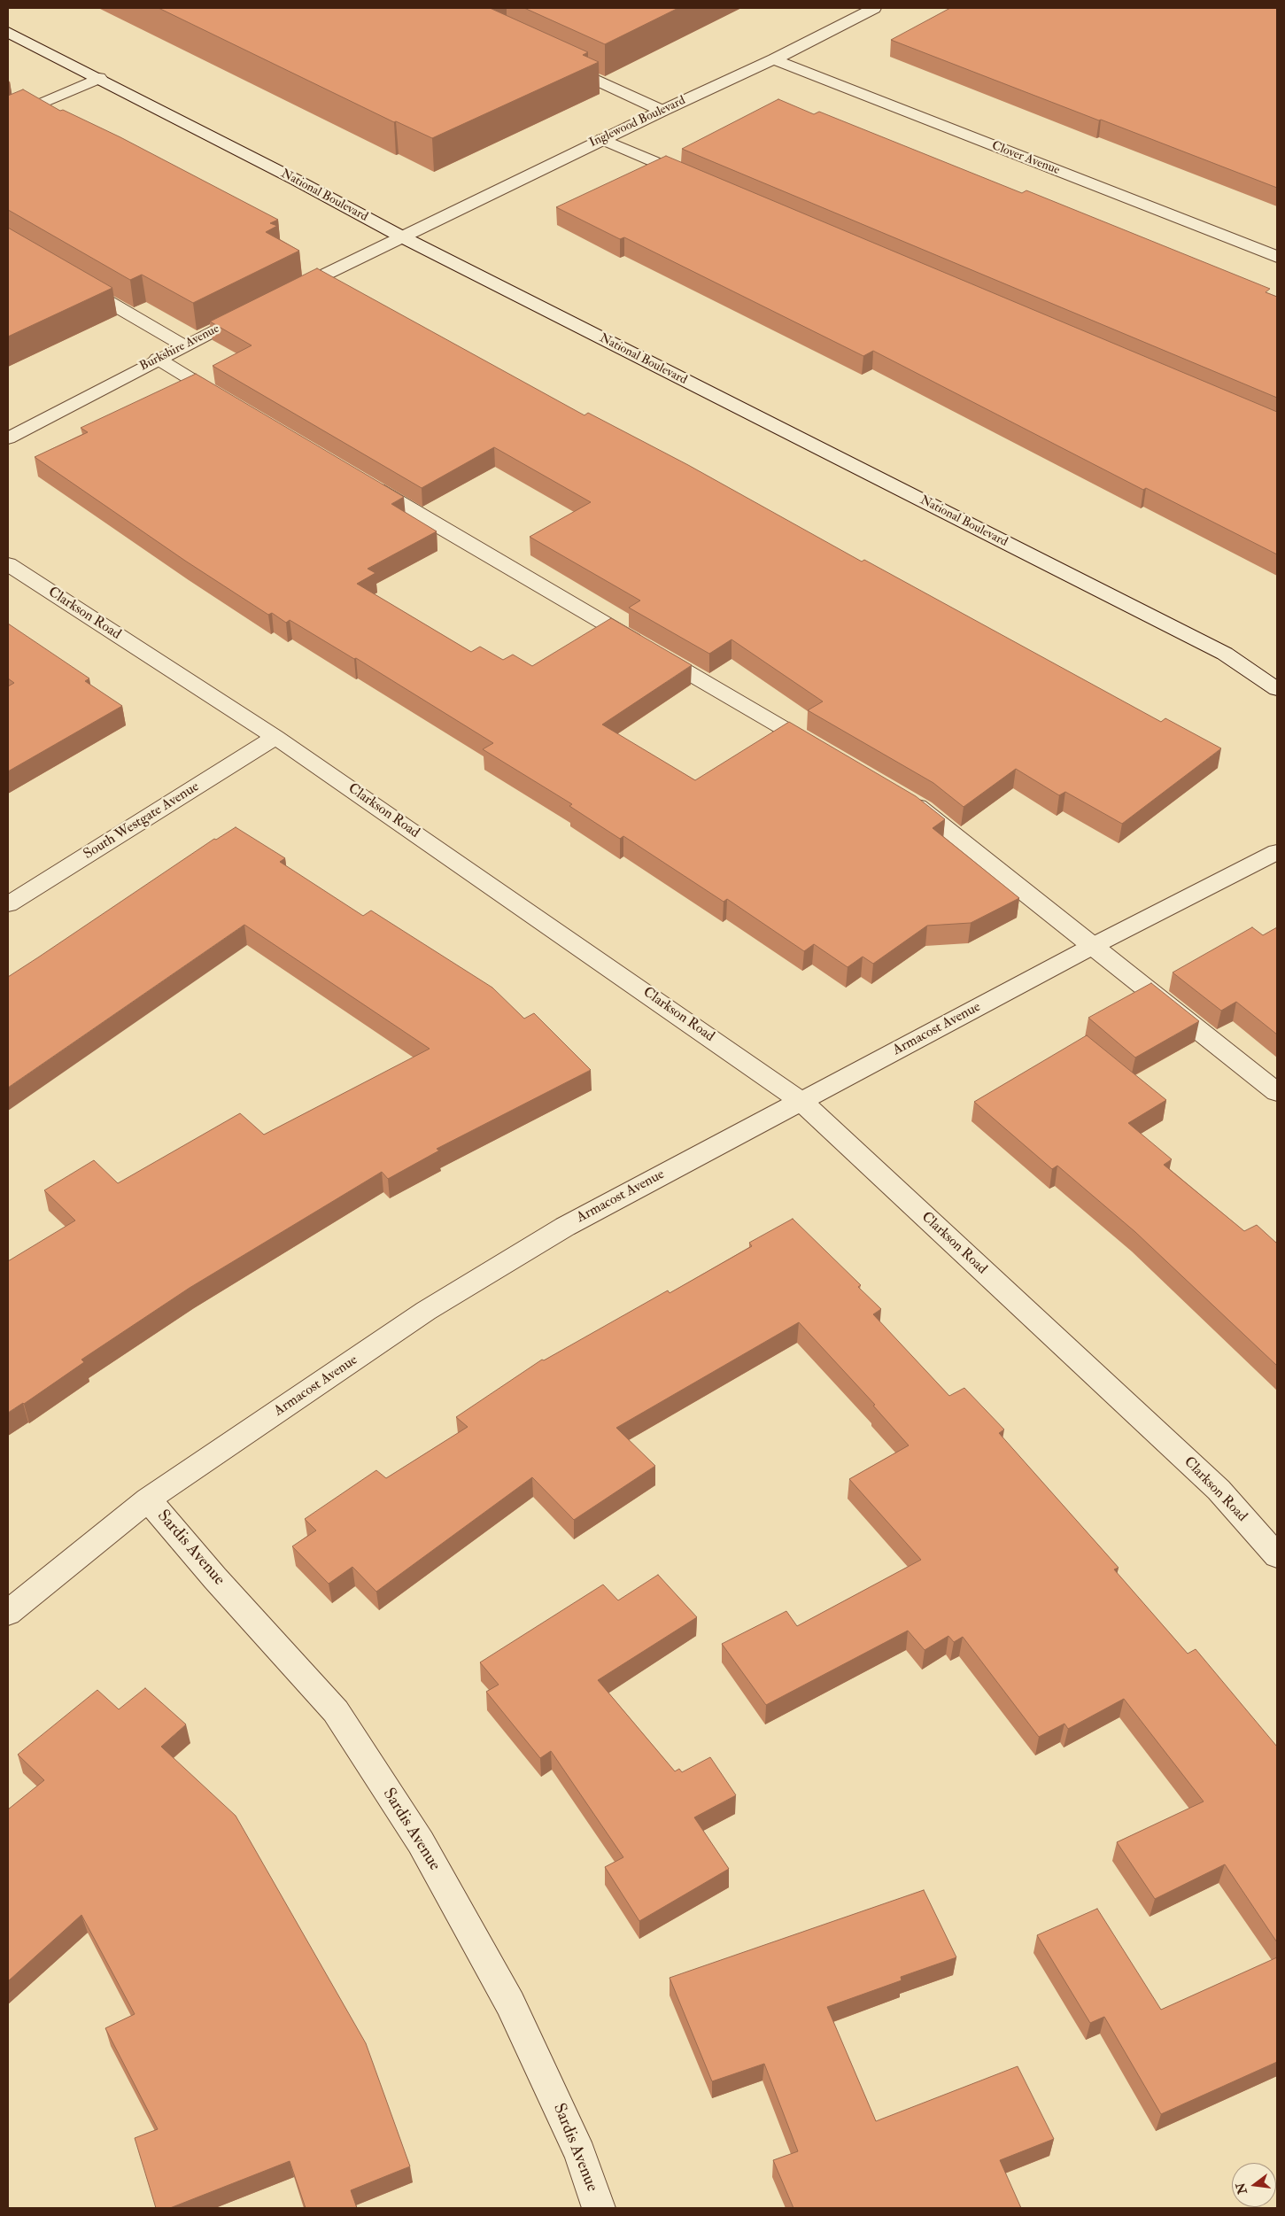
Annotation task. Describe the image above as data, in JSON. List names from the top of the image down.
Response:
{
  "streets": {
    "street": [
      "Inglewood Boulevard",
      "Clover Avenue",
      "National Boulevard",
      "Burkshire Avenue",
      "Clarkson Road",
      "South Westgate Avenue",
      "Armacost Avenue",
      "Sardis Avenue"
    ]
  },
  "crossings": [
    ["Inglewood Boulevard", "Clover Avenue"],
    ["Inglewood Boulevard", "National Boulevard"],
    ["Clarkson Road", "South Westgate Avenue"],
    ["Clarkson Road", "Armacost Avenue"],
    ["Armacost Avenue", "Sardis Avenue"]
  ],
  "north": "left"
}
